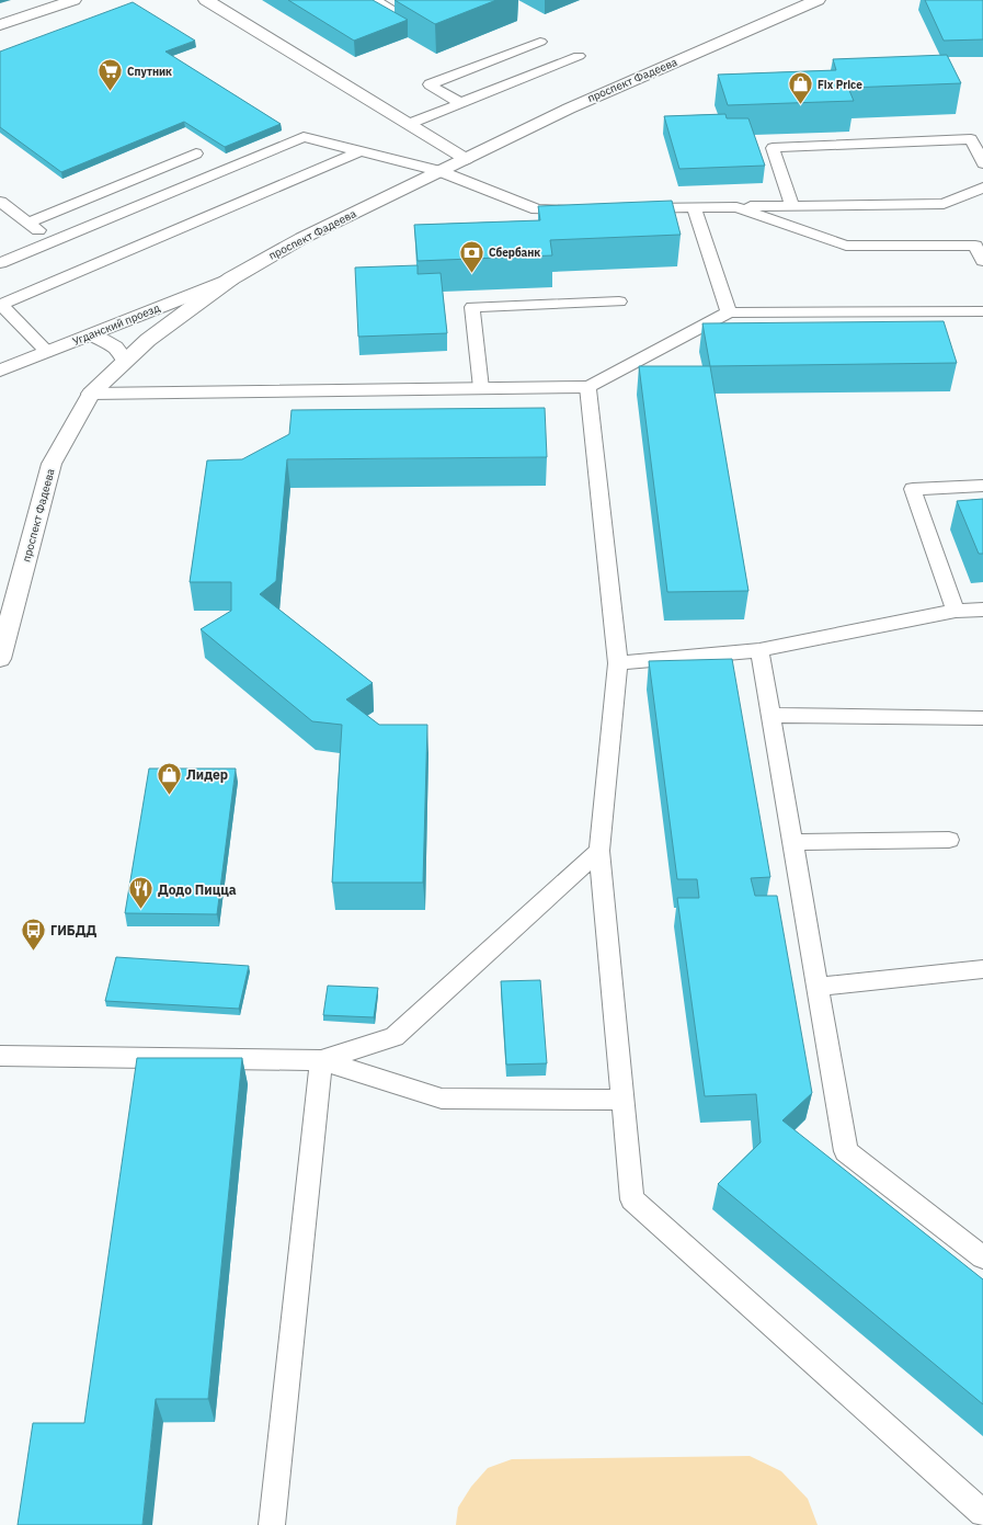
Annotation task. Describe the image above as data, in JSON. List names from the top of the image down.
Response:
{
  "streets": {
    "street": ["проспект Фадеева", "Угданский проезд"]
  },
  "crossings": [
    ["проспект Фадеева", "Угданский проезд"]
  ],
  "places": {
    "supermarket": ["Спутник"],
    "shop": ["Fix Price", "Лидер"],
    "bank": ["Сбербанк"],
    "restaurant": ["Додо Пицца"],
    "bus stop": ["ГИБДД"]
  }
}
